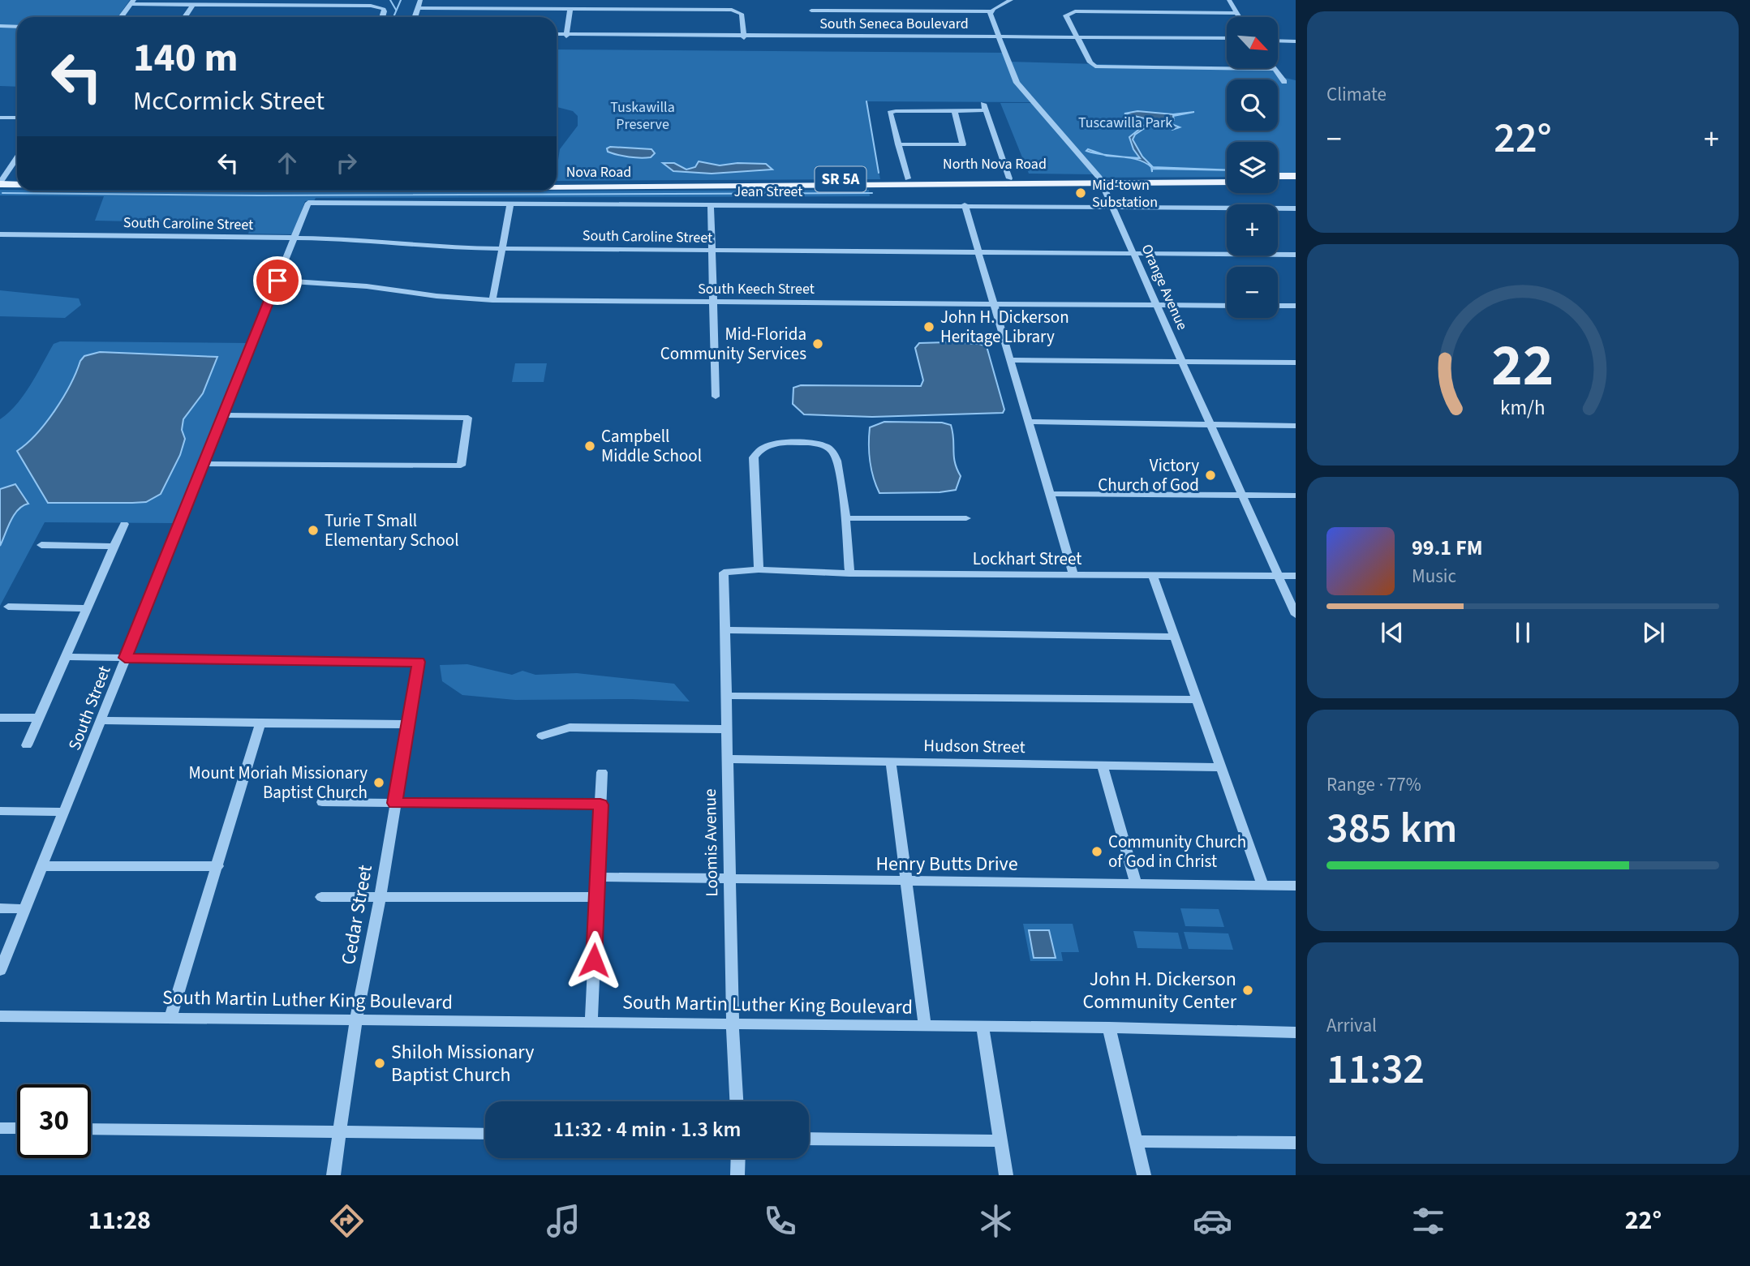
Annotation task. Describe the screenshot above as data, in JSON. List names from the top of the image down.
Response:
{
  "streets": {
    "main road": ["North Nova Road", "Nova Road", "SR 5A"],
    "street": [
      "South Seneca Boulevard",
      "Jean Street",
      "South Caroline Street",
      "Orange Avenue",
      "South Keech Street",
      "Lockhart Street",
      "South Street",
      "Hudson Street",
      "Loomis Avenue",
      "Henry Butts Drive",
      "Cedar Street",
      "South Martin Luther King Boulevard"
    ]
  },
  "crossings": [
    ["South Seneca Boulevard", "Orange Avenue"],
    ["North Nova Road", "Nova Road"],
    ["North Nova Road", "SR 5A"],
    ["North Nova Road", "Orange Avenue"],
    ["Nova Road", "SR 5A"],
    ["Jean Street", "Orange Avenue"],
    ["Jean Street", "South Street"],
    ["South Caroline Street", "Orange Avenue"],
    ["South Caroline Street", "South Street"],
    ["Orange Avenue", "South Keech Street"],
    ["Orange Avenue", "Lockhart Street"],
    ["South Keech Street", "South Street"],
    ["Lockhart Street", "Loomis Avenue"],
    ["South Street", "Cedar Street"],
    ["Hudson Street", "Loomis Avenue"],
    ["Loomis Avenue", "Henry Butts Drive"],
    ["Loomis Avenue", "South Martin Luther King Boulevard"],
    ["Cedar Street", "South Martin Luther King Boulevard"]
  ],
  "parks": ["Tuskawilla Preserve", "Tuscawilla Park"],
  "places": [
    "Mid-town Substation",
    "John H. Dickerson Heritage Library",
    "Mid-Florida Community Services",
    "Campbell Middle School",
    "Victory Church of God",
    "Turie T Small Elementary School",
    "Mount Moriah Missionary Baptist Church",
    "Community Church of God in Christ",
    "John H. Dickerson Community Center",
    "Shiloh Missionary Baptist Church"
  ],
  "north": "bottom right",
  "page": {
    "tile": [
      "Climate",
      ["Range · 77%", "385 km"],
      ["Arrival", "11:32"]
    ],
    "map_buttons": ["+", "−"],
    "turn": ["140 m", "McCormick Street"],
    "heat": ["−", "22°", "+"],
    "song": ["99.1 FM", "Music"],
    "limit": "30",
    "trip": "11:32 · 4 min · 1.3 km",
    "tabs": ["11:28", "22°"],
    "gauge": ["22", "km/h"]
  }
}
